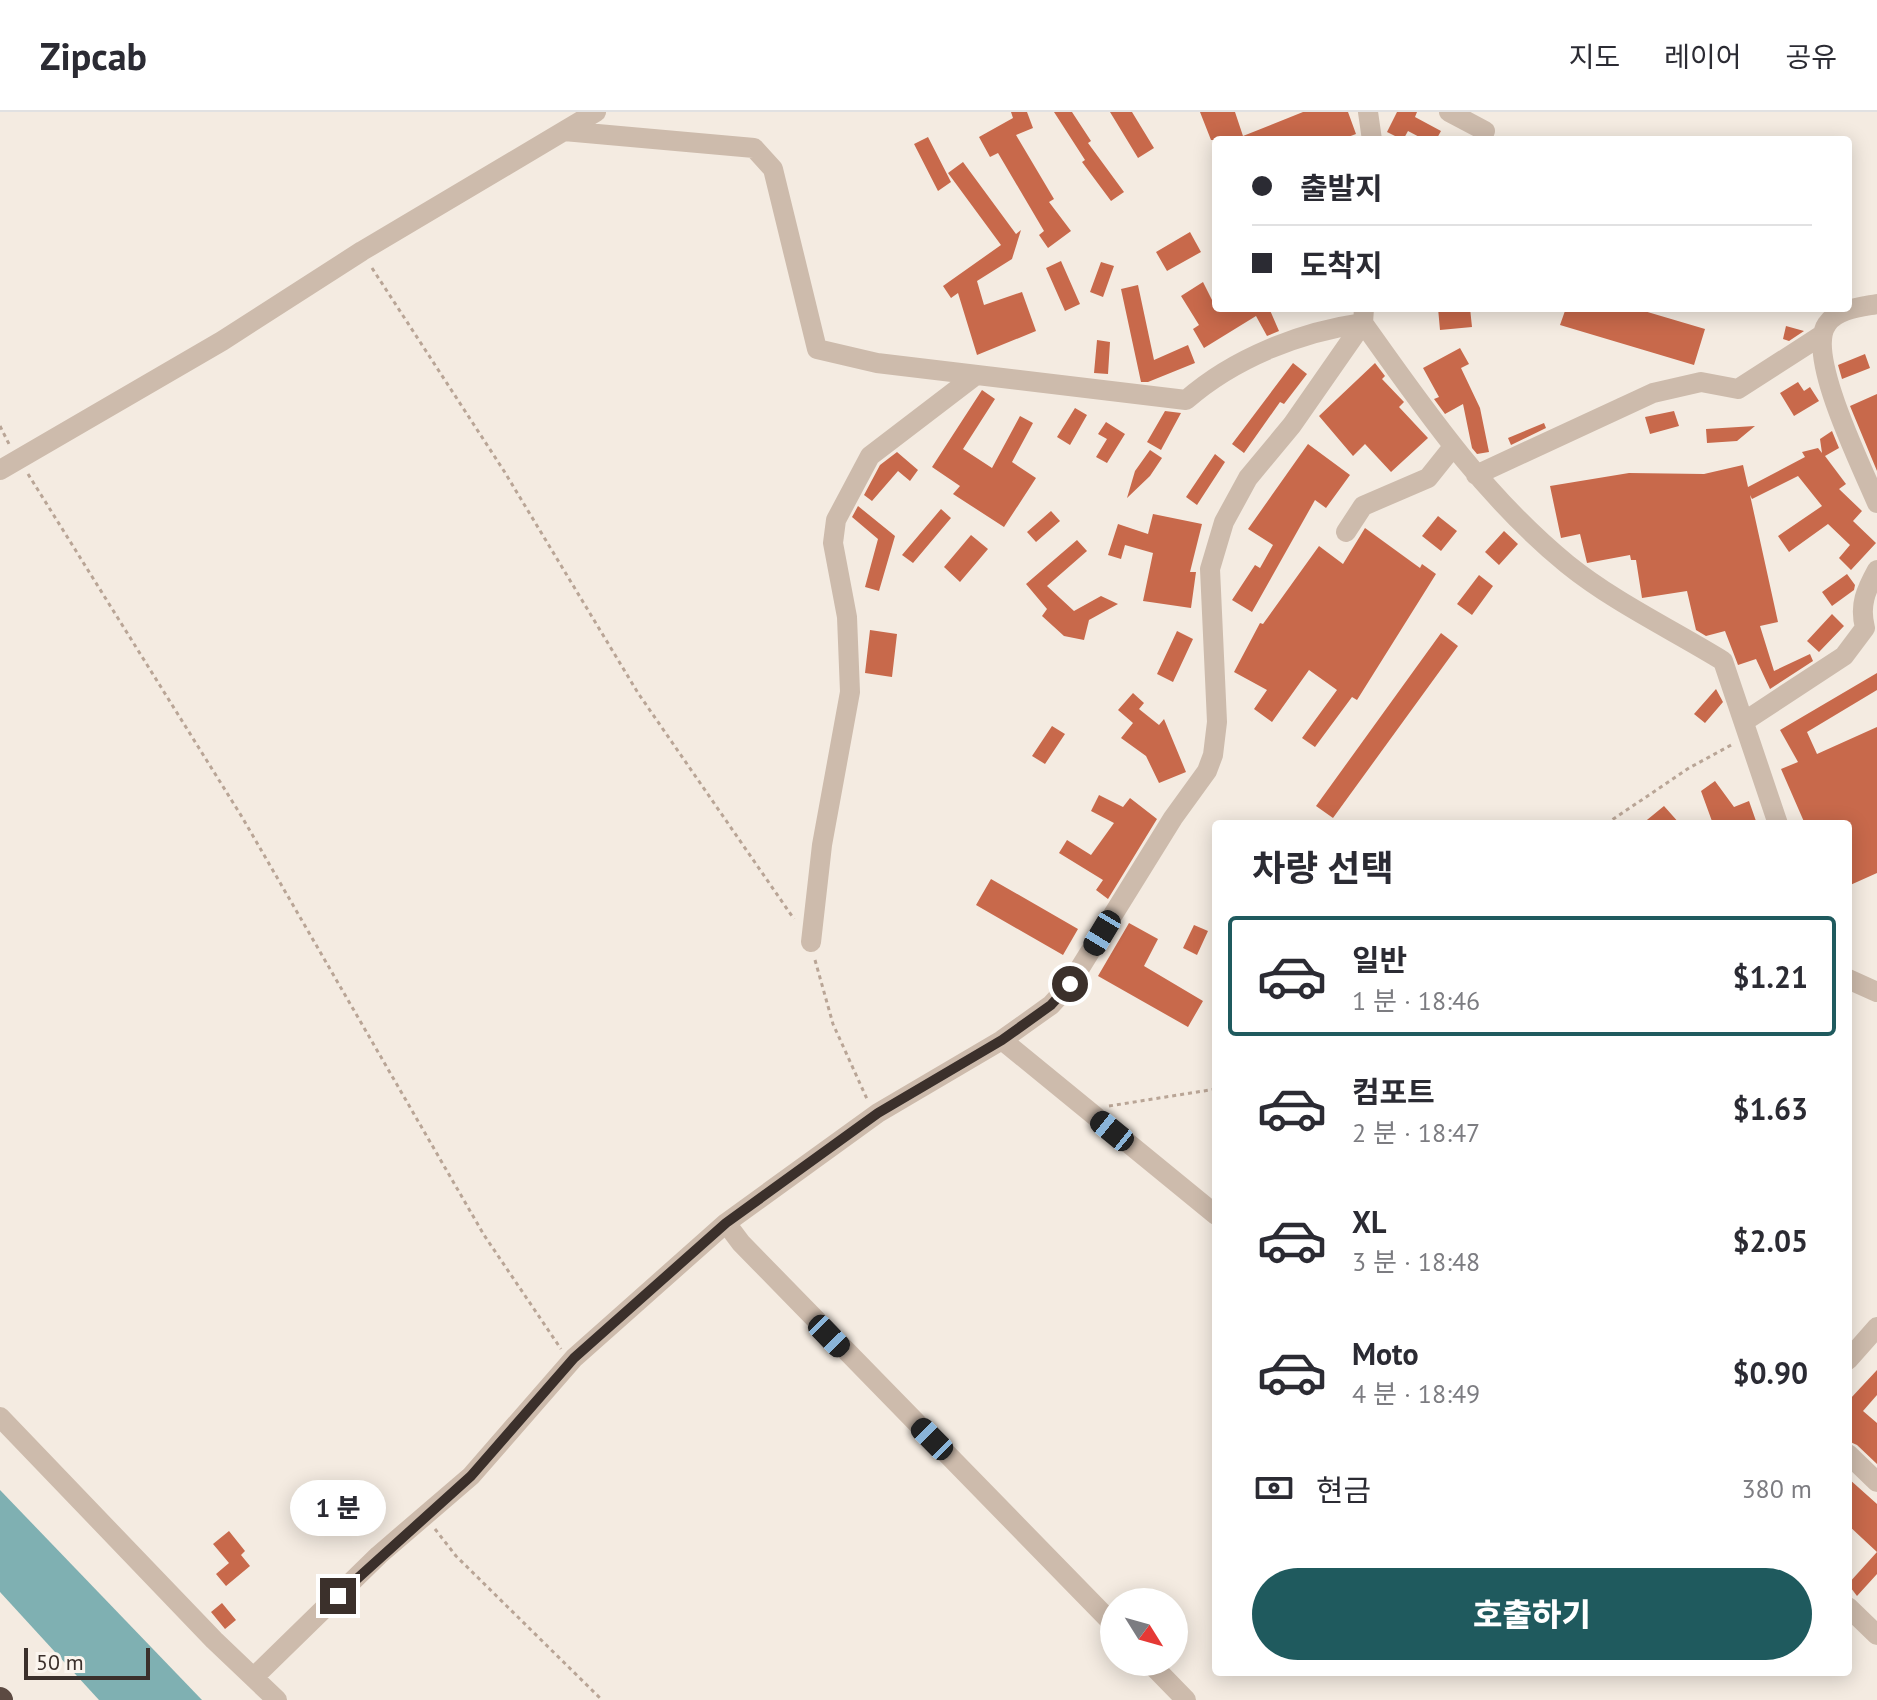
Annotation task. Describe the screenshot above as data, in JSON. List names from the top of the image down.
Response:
{
  "scale_bar": "50 m",
  "north": "bottom right",
  "page": {
    "header": "Zipcab",
    "nav": ["지도", "레이어", "공유"],
    "banner": ["출발지", "도착지"],
    "heading": "차량 선택",
    "list": [
      {
        "name": "일반",
        "note": "1 분 · 18:46",
        "value": "$1.21"
      },
      {
        "name": "컴포트",
        "note": "2 분 · 18:47",
        "value": "$1.63"
      },
      {
        "name": "XL",
        "note": "3 분 · 18:48",
        "value": "$2.05"
      },
      {
        "name": "Moto",
        "note": "4 분 · 18:49",
        "value": "$0.90"
      }
    ],
    "pay": ["현금", "380 m"],
    "bubble": "1 분",
    "buttons": "호출하기",
    "scale": "50 m"
  }
}
